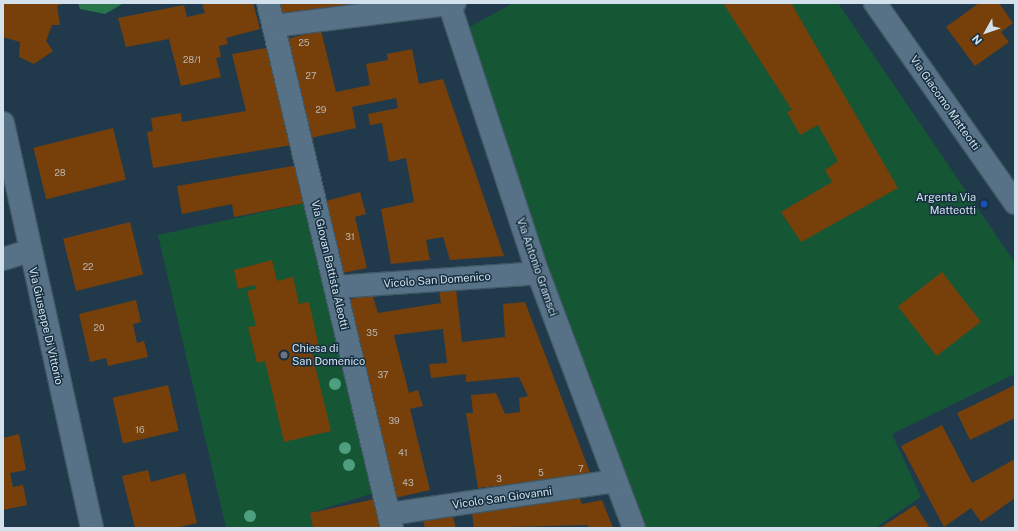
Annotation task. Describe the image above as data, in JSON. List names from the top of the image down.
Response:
{
  "streets": {
    "street": [
      "Via Giacomo Matteotti",
      "Via Giovan Battista Aleotti",
      "Via Antonio Gramsci",
      "Vicolo San Domenico",
      "Via Giuseppe Di Vittorio",
      "Vicolo San Giovanni"
    ]
  },
  "crossings": [
    ["Via Giovan Battista Aleotti", "Vicolo San Domenico"],
    ["Via Giovan Battista Aleotti", "Vicolo San Giovanni"],
    ["Via Antonio Gramsci", "Vicolo San Domenico"],
    ["Via Antonio Gramsci", "Vicolo San Giovanni"]
  ],
  "places": ["Argenta Via Matteotti", "Chiesa di San Domenico"],
  "house_numbers": [
    "25",
    "28/1",
    "27",
    "29",
    "28",
    "31",
    "22",
    "20",
    "35",
    "37",
    "39",
    "16",
    "41",
    "7",
    "5",
    "3",
    "43"
  ],
  "north": "bottom left"
}
